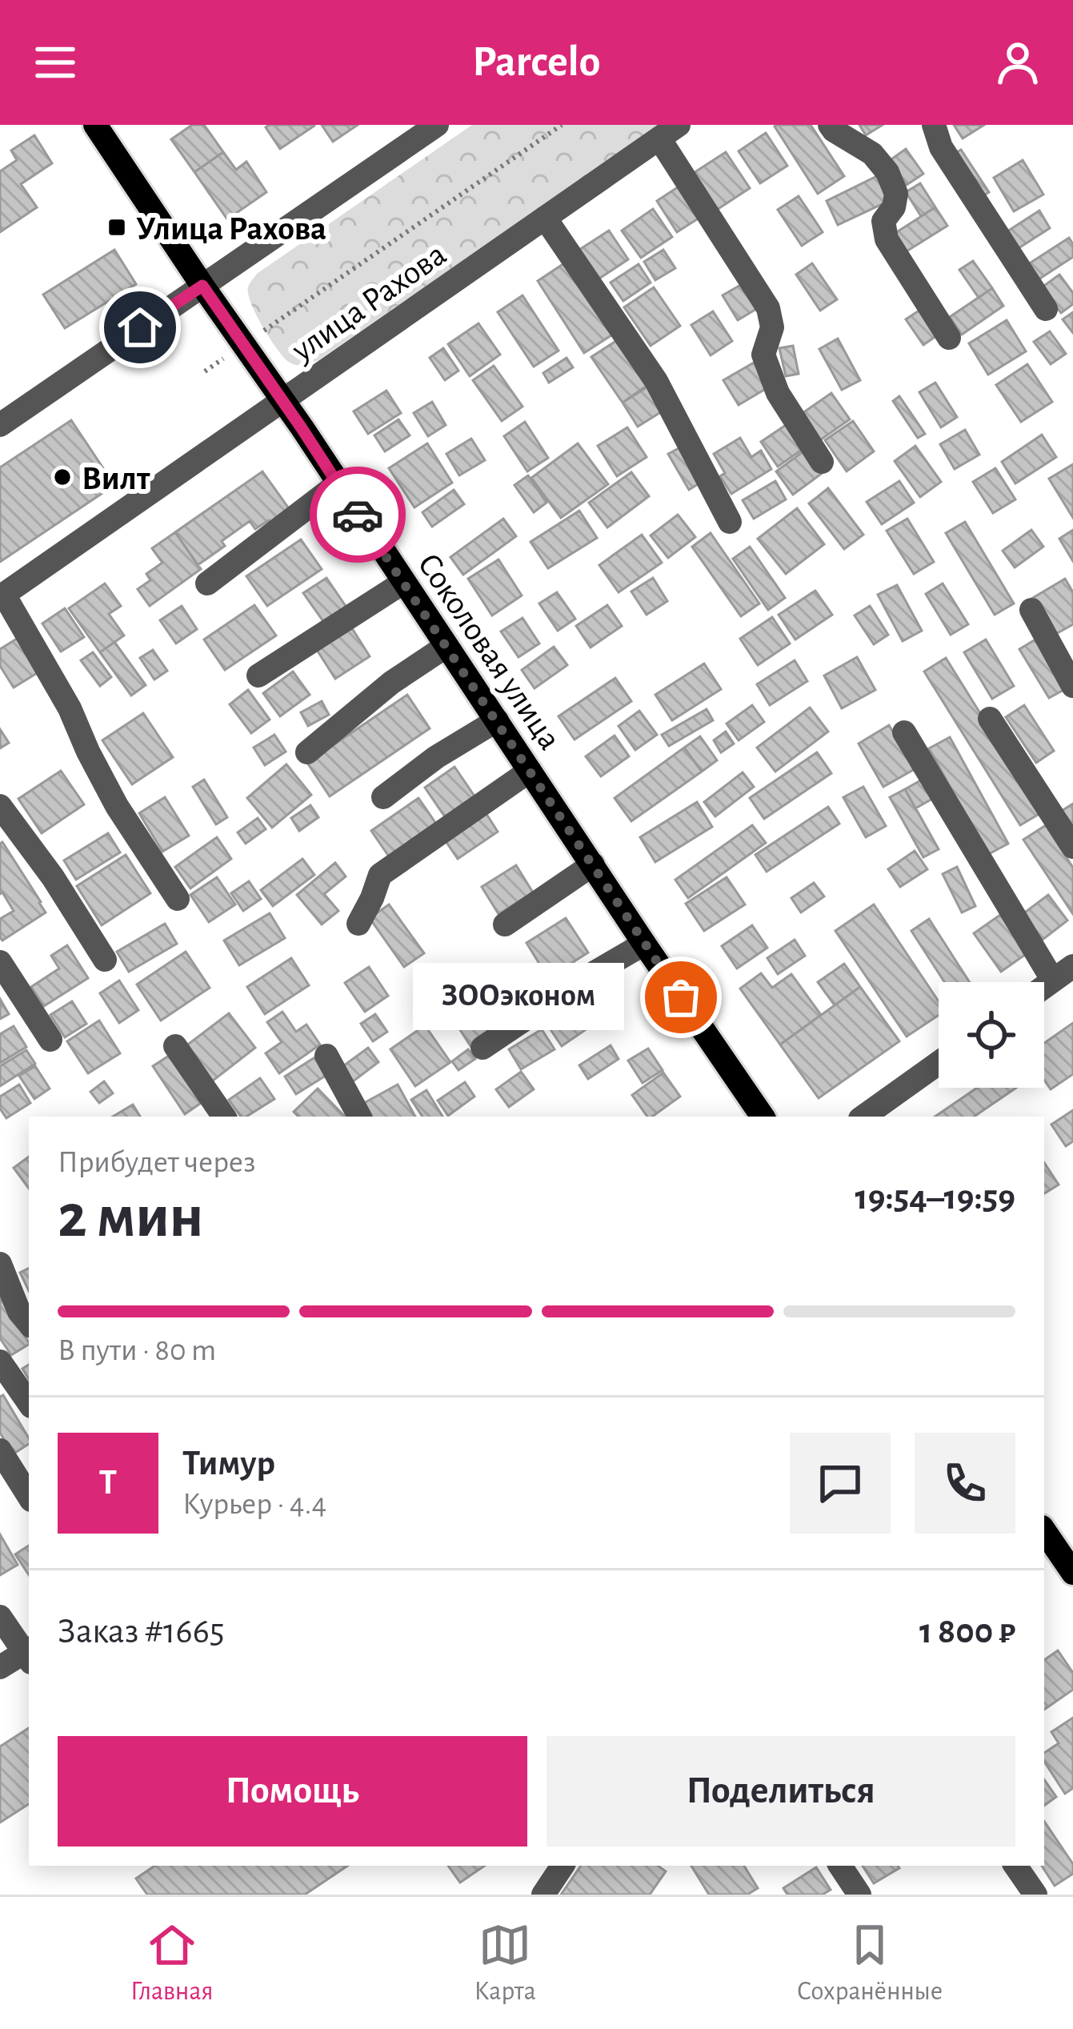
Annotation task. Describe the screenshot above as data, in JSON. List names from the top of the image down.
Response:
{
  "streets": {
    "main road": ["Соколовая улица"],
    "street": ["улица Рахова"]
  },
  "crossings": [
    ["улица Рахова", "Соколовая улица"]
  ],
  "places": {
    "transit": ["Улица Рахова"],
    "other": ["Вилт", "ЗООэконом"]
  },
  "page": {
    "header": "Parcelo",
    "bubble": "ЗООэконом",
    "heading": ["2 мин", "Прибудет через", "19:54–19:59"],
    "panel": [
      "Тимур",
      "Курьер · 4.4",
      "Заказ #1665",
      "1 800 ₽"
    ],
    "bar": "В пути · 80 m",
    "round": "Т",
    "buttons": ["Помощь", "Поделиться"],
    "tabs": ["Главная", "Карта", "Сохранённые"]
  }
}
